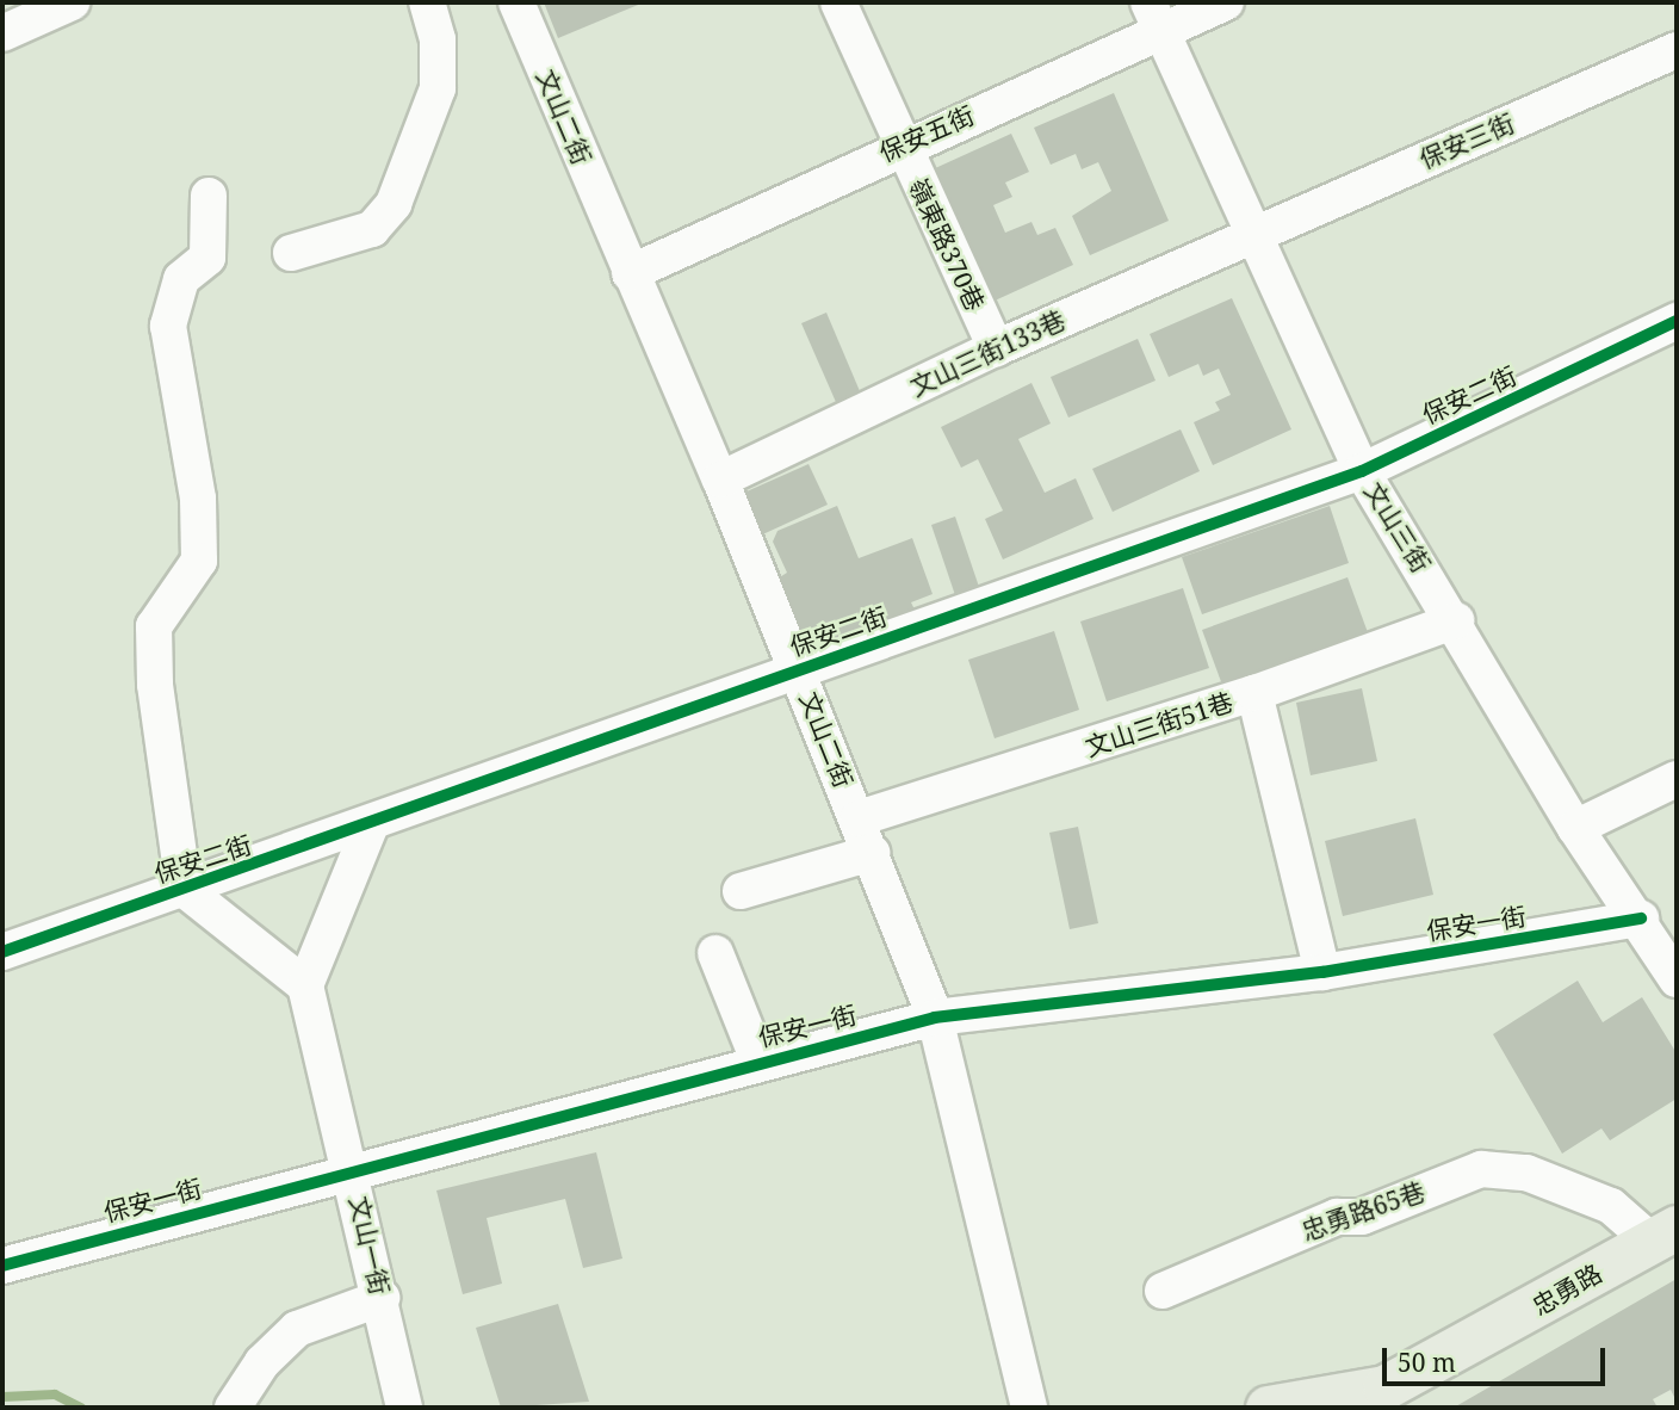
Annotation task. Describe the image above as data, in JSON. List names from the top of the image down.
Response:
{
  "streets": {
    "main road": ["忠勇路"],
    "street": [
      "文山二街",
      "保安五街",
      "保安三街",
      "嶺東路370巷",
      "文山三街133巷",
      "保安二街",
      "文山三街",
      "文山三街51巷",
      "保安一街",
      "忠勇路65巷",
      "文山一街"
    ]
  },
  "crossings": [
    ["文山二街", "保安五街"],
    ["文山二街", "文山三街133巷"],
    ["文山二街", "保安二街"],
    ["文山二街", "文山三街51巷"],
    ["文山二街", "保安一街"],
    ["保安五街", "嶺東路370巷"],
    ["保安五街", "文山三街"],
    ["保安三街", "文山三街133巷"],
    ["保安三街", "文山三街"],
    ["嶺東路370巷", "文山三街133巷"],
    ["文山三街133巷", "文山三街"],
    ["保安二街", "文山三街"],
    ["文山三街", "文山三街51巷"],
    ["文山三街", "保安一街"],
    ["保安一街", "文山一街"],
    ["忠勇路65巷", "忠勇路"]
  ],
  "scale_bar": "50 m"
}
